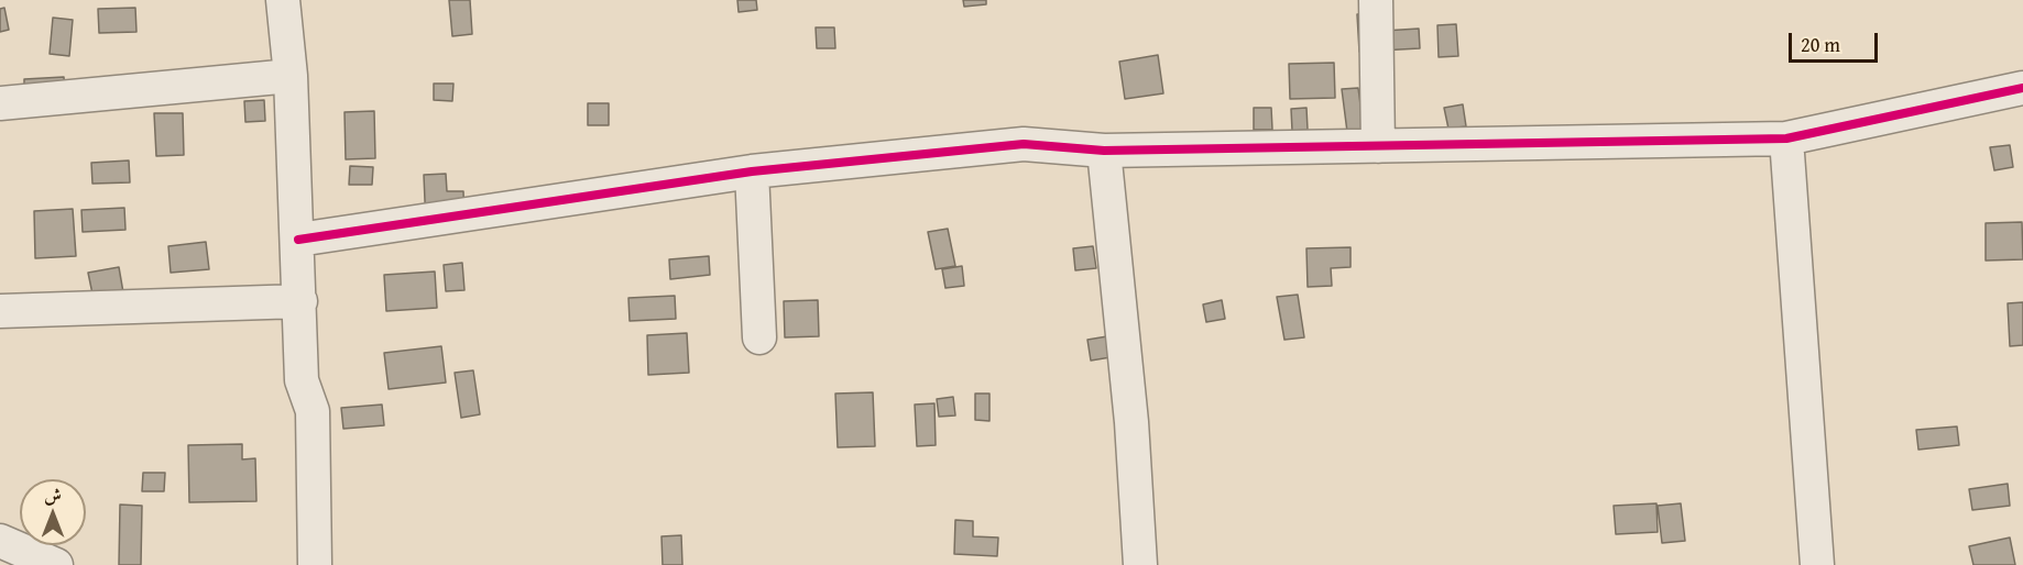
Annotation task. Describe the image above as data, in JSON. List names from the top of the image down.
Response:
{
  "scale_bar": "20 m",
  "north": "top"
}
